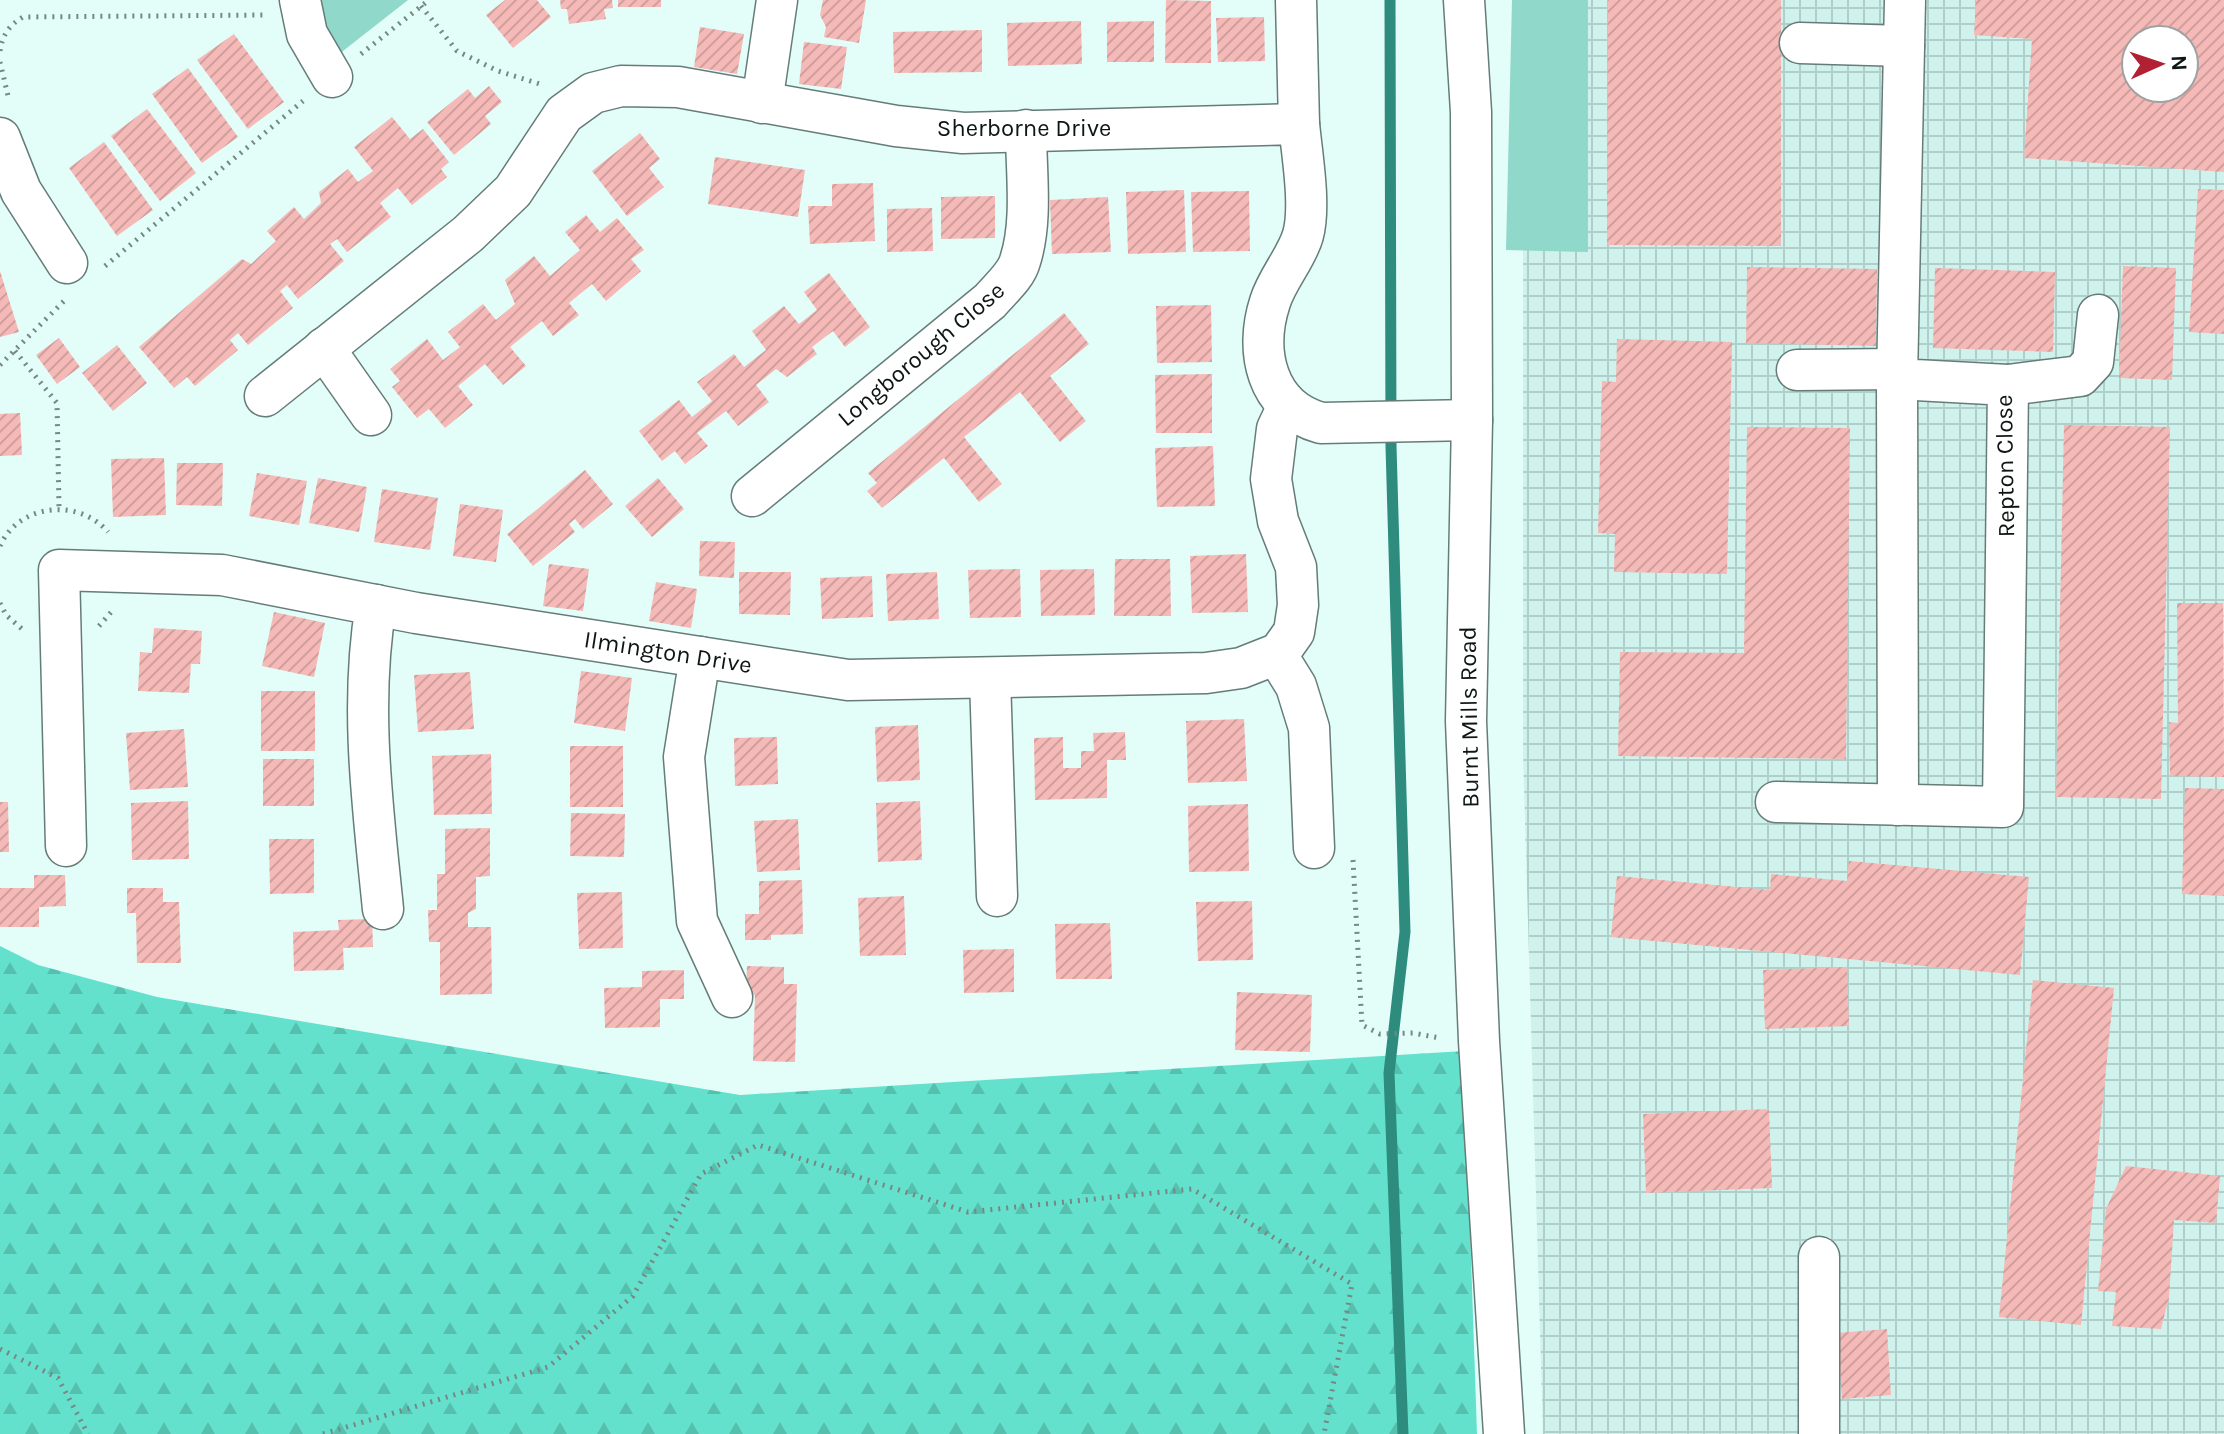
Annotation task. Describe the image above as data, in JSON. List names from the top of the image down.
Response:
{
  "streets": {
    "street": [
      "Sherborne Drive",
      "Longborough Close",
      "Repton Close",
      "Ilmington Drive",
      "Burnt Mills Road"
    ]
  },
  "crossings": [
    ["Sherborne Drive", "Longborough Close"]
  ],
  "north": "right"
}
